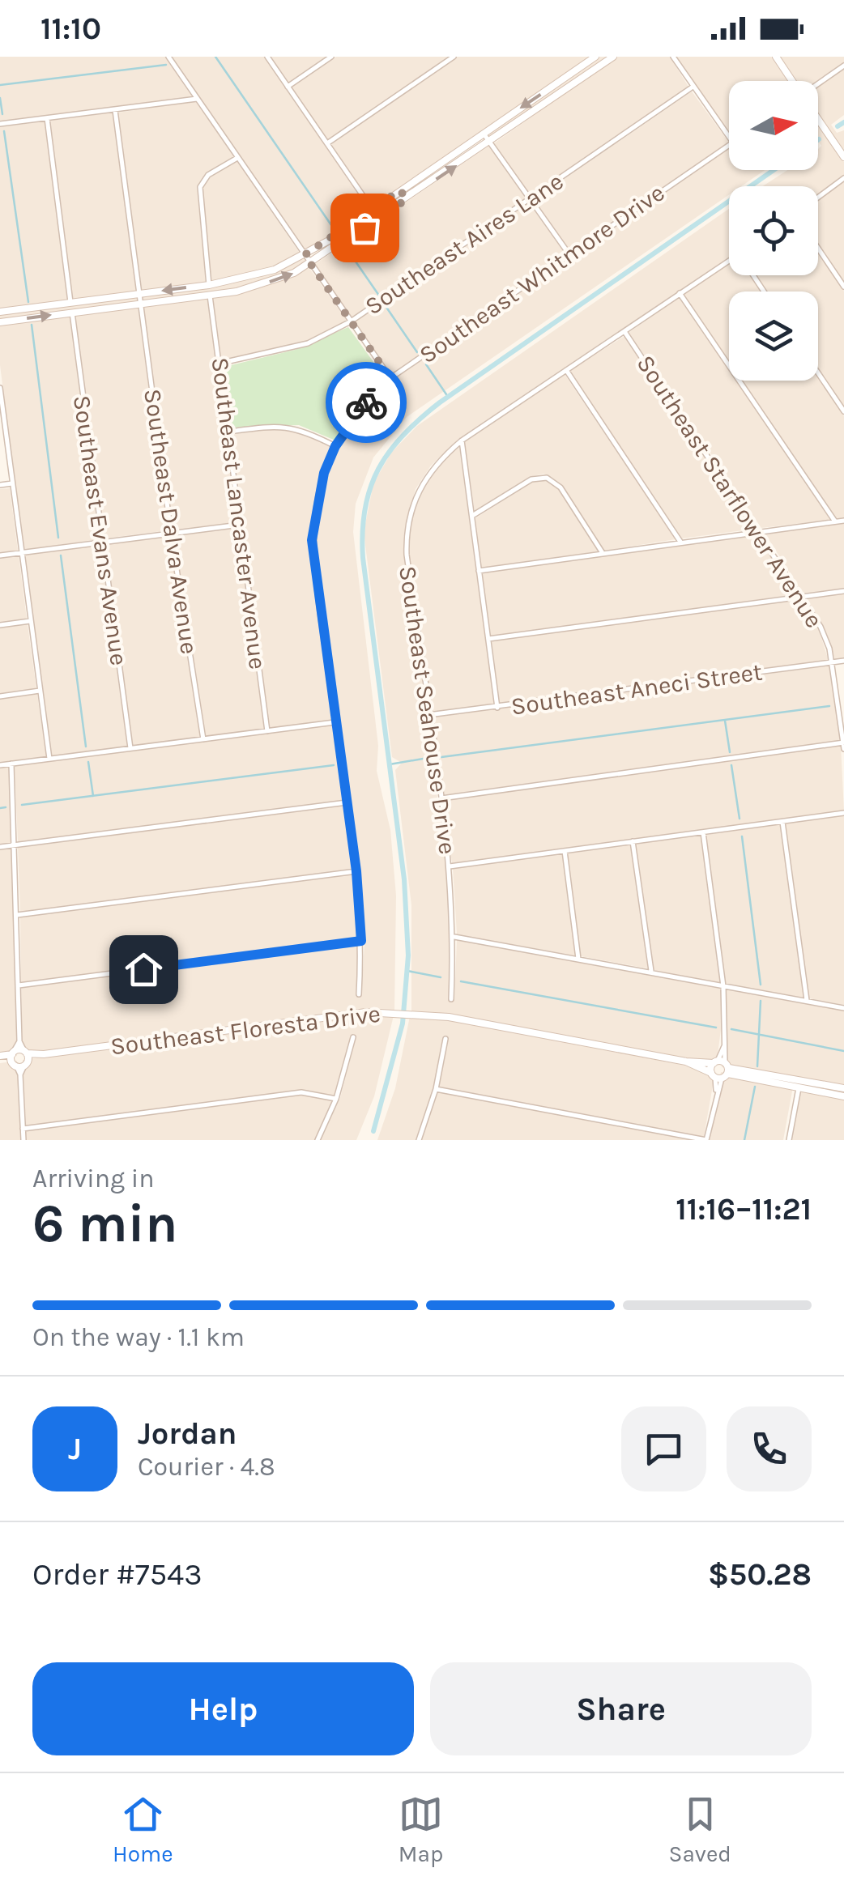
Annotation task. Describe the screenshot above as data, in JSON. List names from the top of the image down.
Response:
{
  "streets": {
    "main road": ["Southeast Floresta Drive"],
    "street": [
      "Southeast Aires Lane",
      "Southeast Whitmore Drive",
      "Southeast Starflower Avenue",
      "Southeast Lancaster Avenue",
      "Southeast Dalva Avenue",
      "Southeast Evans Avenue",
      "Southeast Aneci Street",
      "Southeast Seahouse Drive"
    ]
  },
  "crossings": [
    ["Southeast Aires Lane", "Southeast Lancaster Avenue"],
    ["Southeast Starflower Avenue", "Southeast Aneci Street"],
    ["Southeast Starflower Avenue", "Southeast Seahouse Drive"],
    ["Southeast Aneci Street", "Southeast Seahouse Drive"]
  ],
  "north": "right",
  "page": {
    "status": "11:10",
    "heading": ["6 min", "Arriving in", "11:16–11:21"],
    "panel": [
      "Jordan",
      "Courier · 4.8",
      "Order #7543",
      "$50.28"
    ],
    "bar": "On the way · 1.1 km",
    "round": "J",
    "buttons": ["Help", "Share"],
    "tabs": ["Home", "Map", "Saved"]
  }
}
